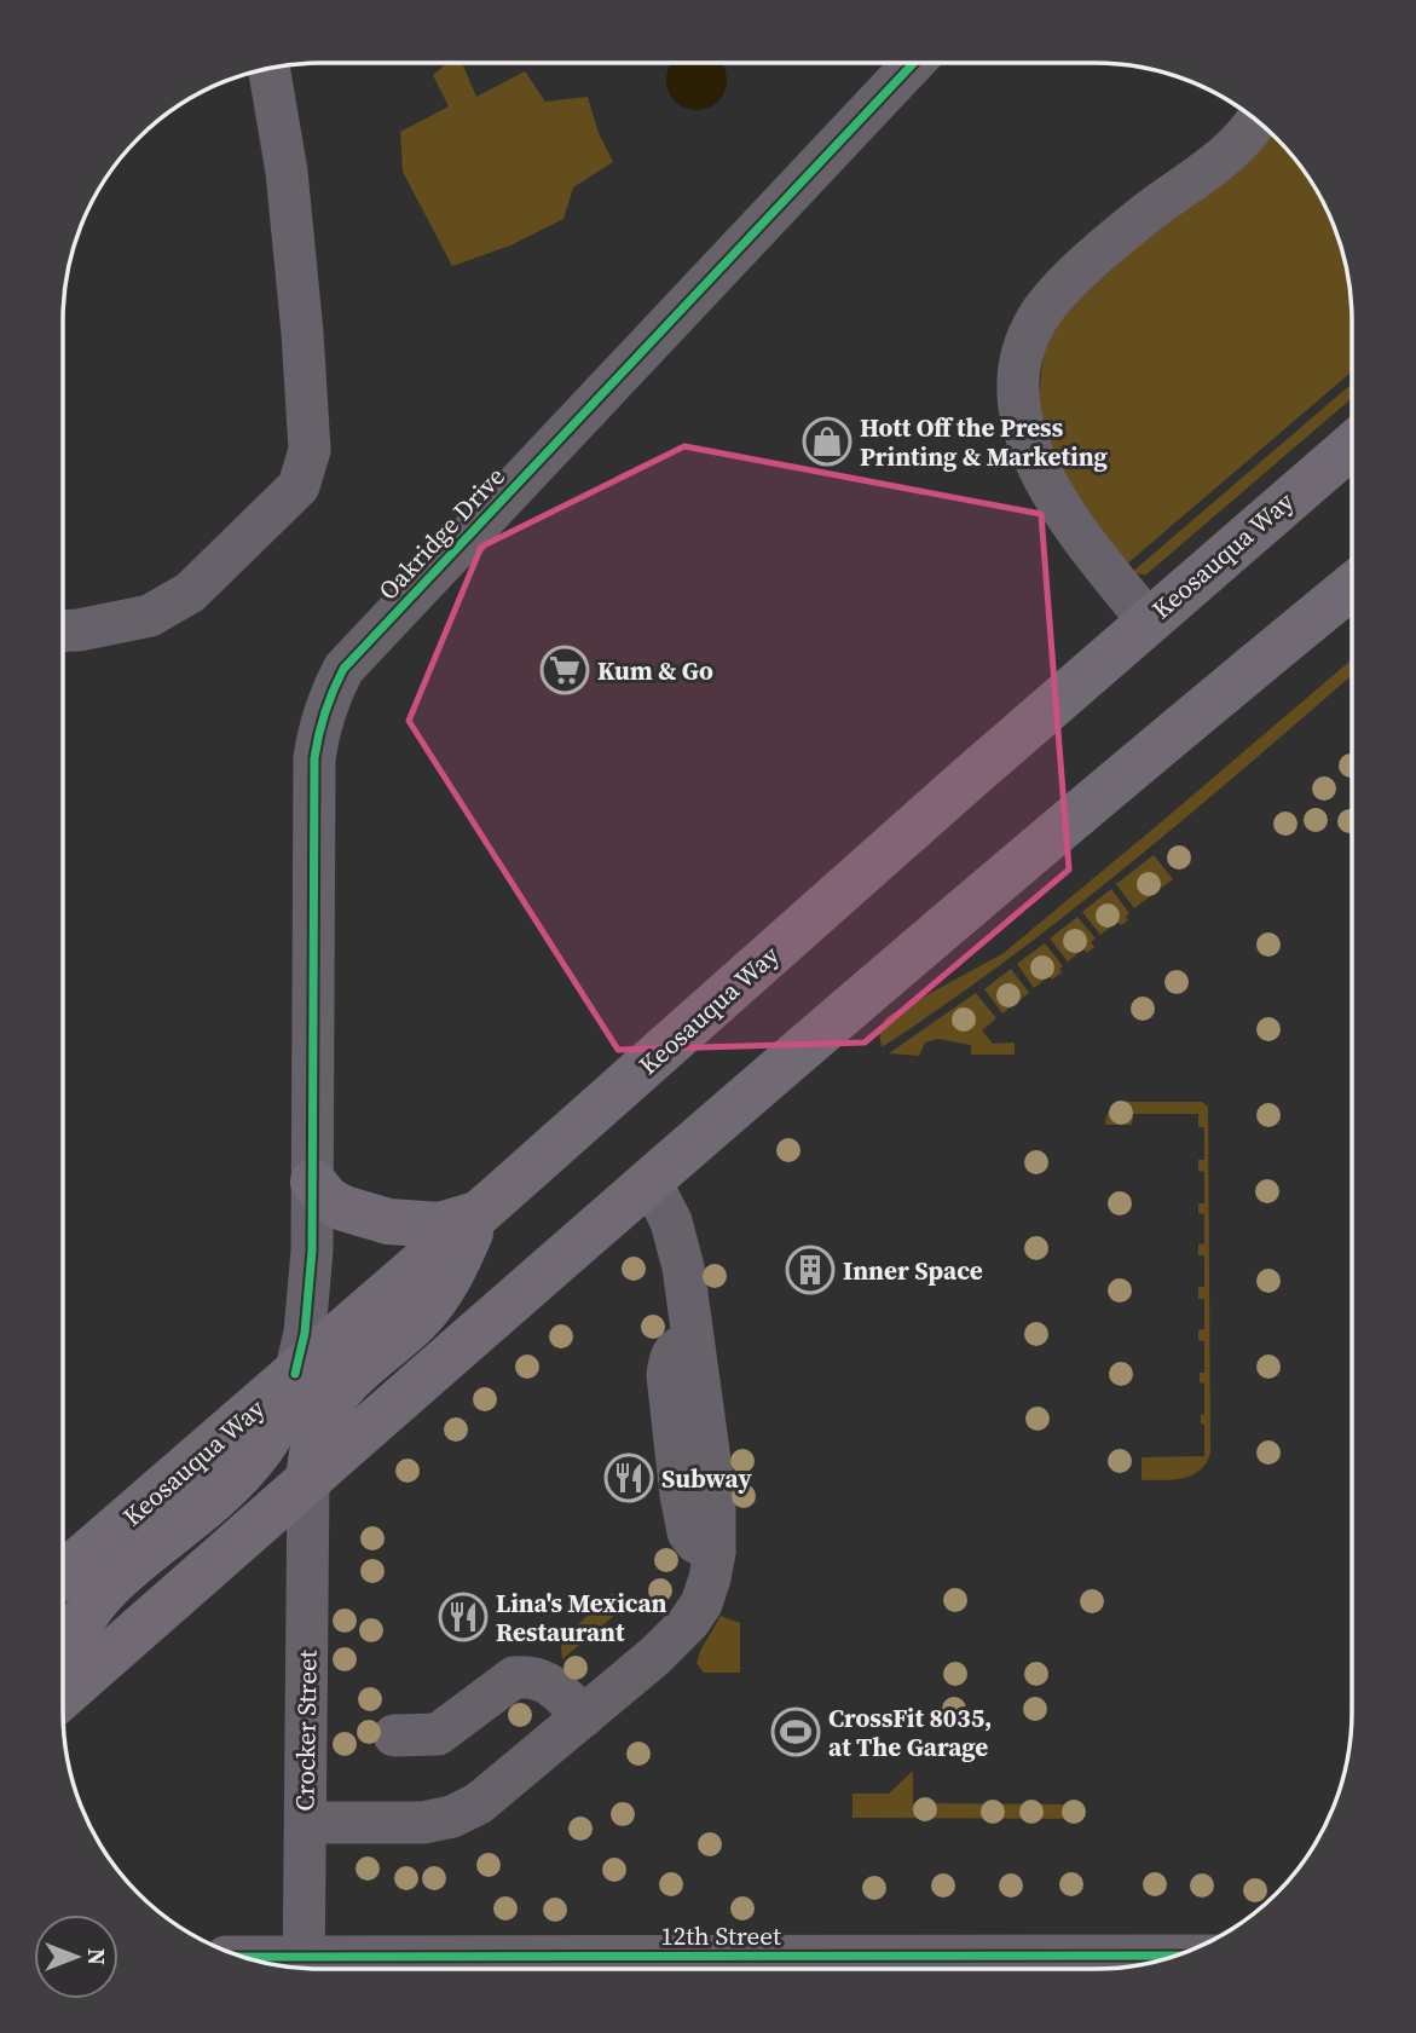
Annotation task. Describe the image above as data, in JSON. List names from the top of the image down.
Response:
{
  "streets": {
    "main road": ["Keosauqua Way"],
    "street": ["Oakridge Drive", "Crocker Street", "12th Street"]
  },
  "crossings": [
    ["Oakridge Drive", "Keosauqua Way"]
  ],
  "places": {
    "shop": ["Hott Off the Press Printing & Marketing"],
    "supermarket": ["Kum & Go"],
    "building": ["Inner Space"],
    "restaurant": ["Subway", "Lina's Mexican Restaurant"],
    "sports": ["CrossFit 8035, at The Garage"]
  },
  "north": "right"
}
